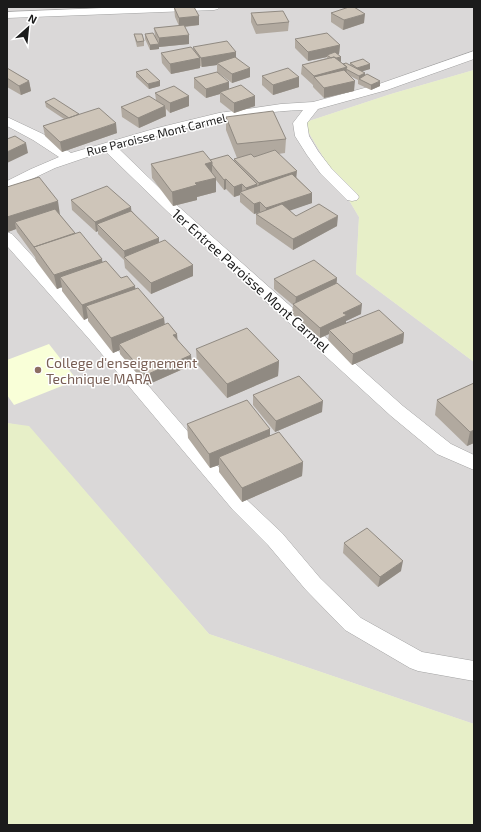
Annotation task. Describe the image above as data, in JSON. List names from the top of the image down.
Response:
{
  "streets": {
    "street": ["Rue Paroisse Mont Carmel", "1er Entree Paroisse Mont Carmel"]
  },
  "crossings": [
    ["Rue Paroisse Mont Carmel", "1er Entree Paroisse Mont Carmel"]
  ],
  "places": ["College d'enseignement Technique MARA"],
  "north": "top right"
}
